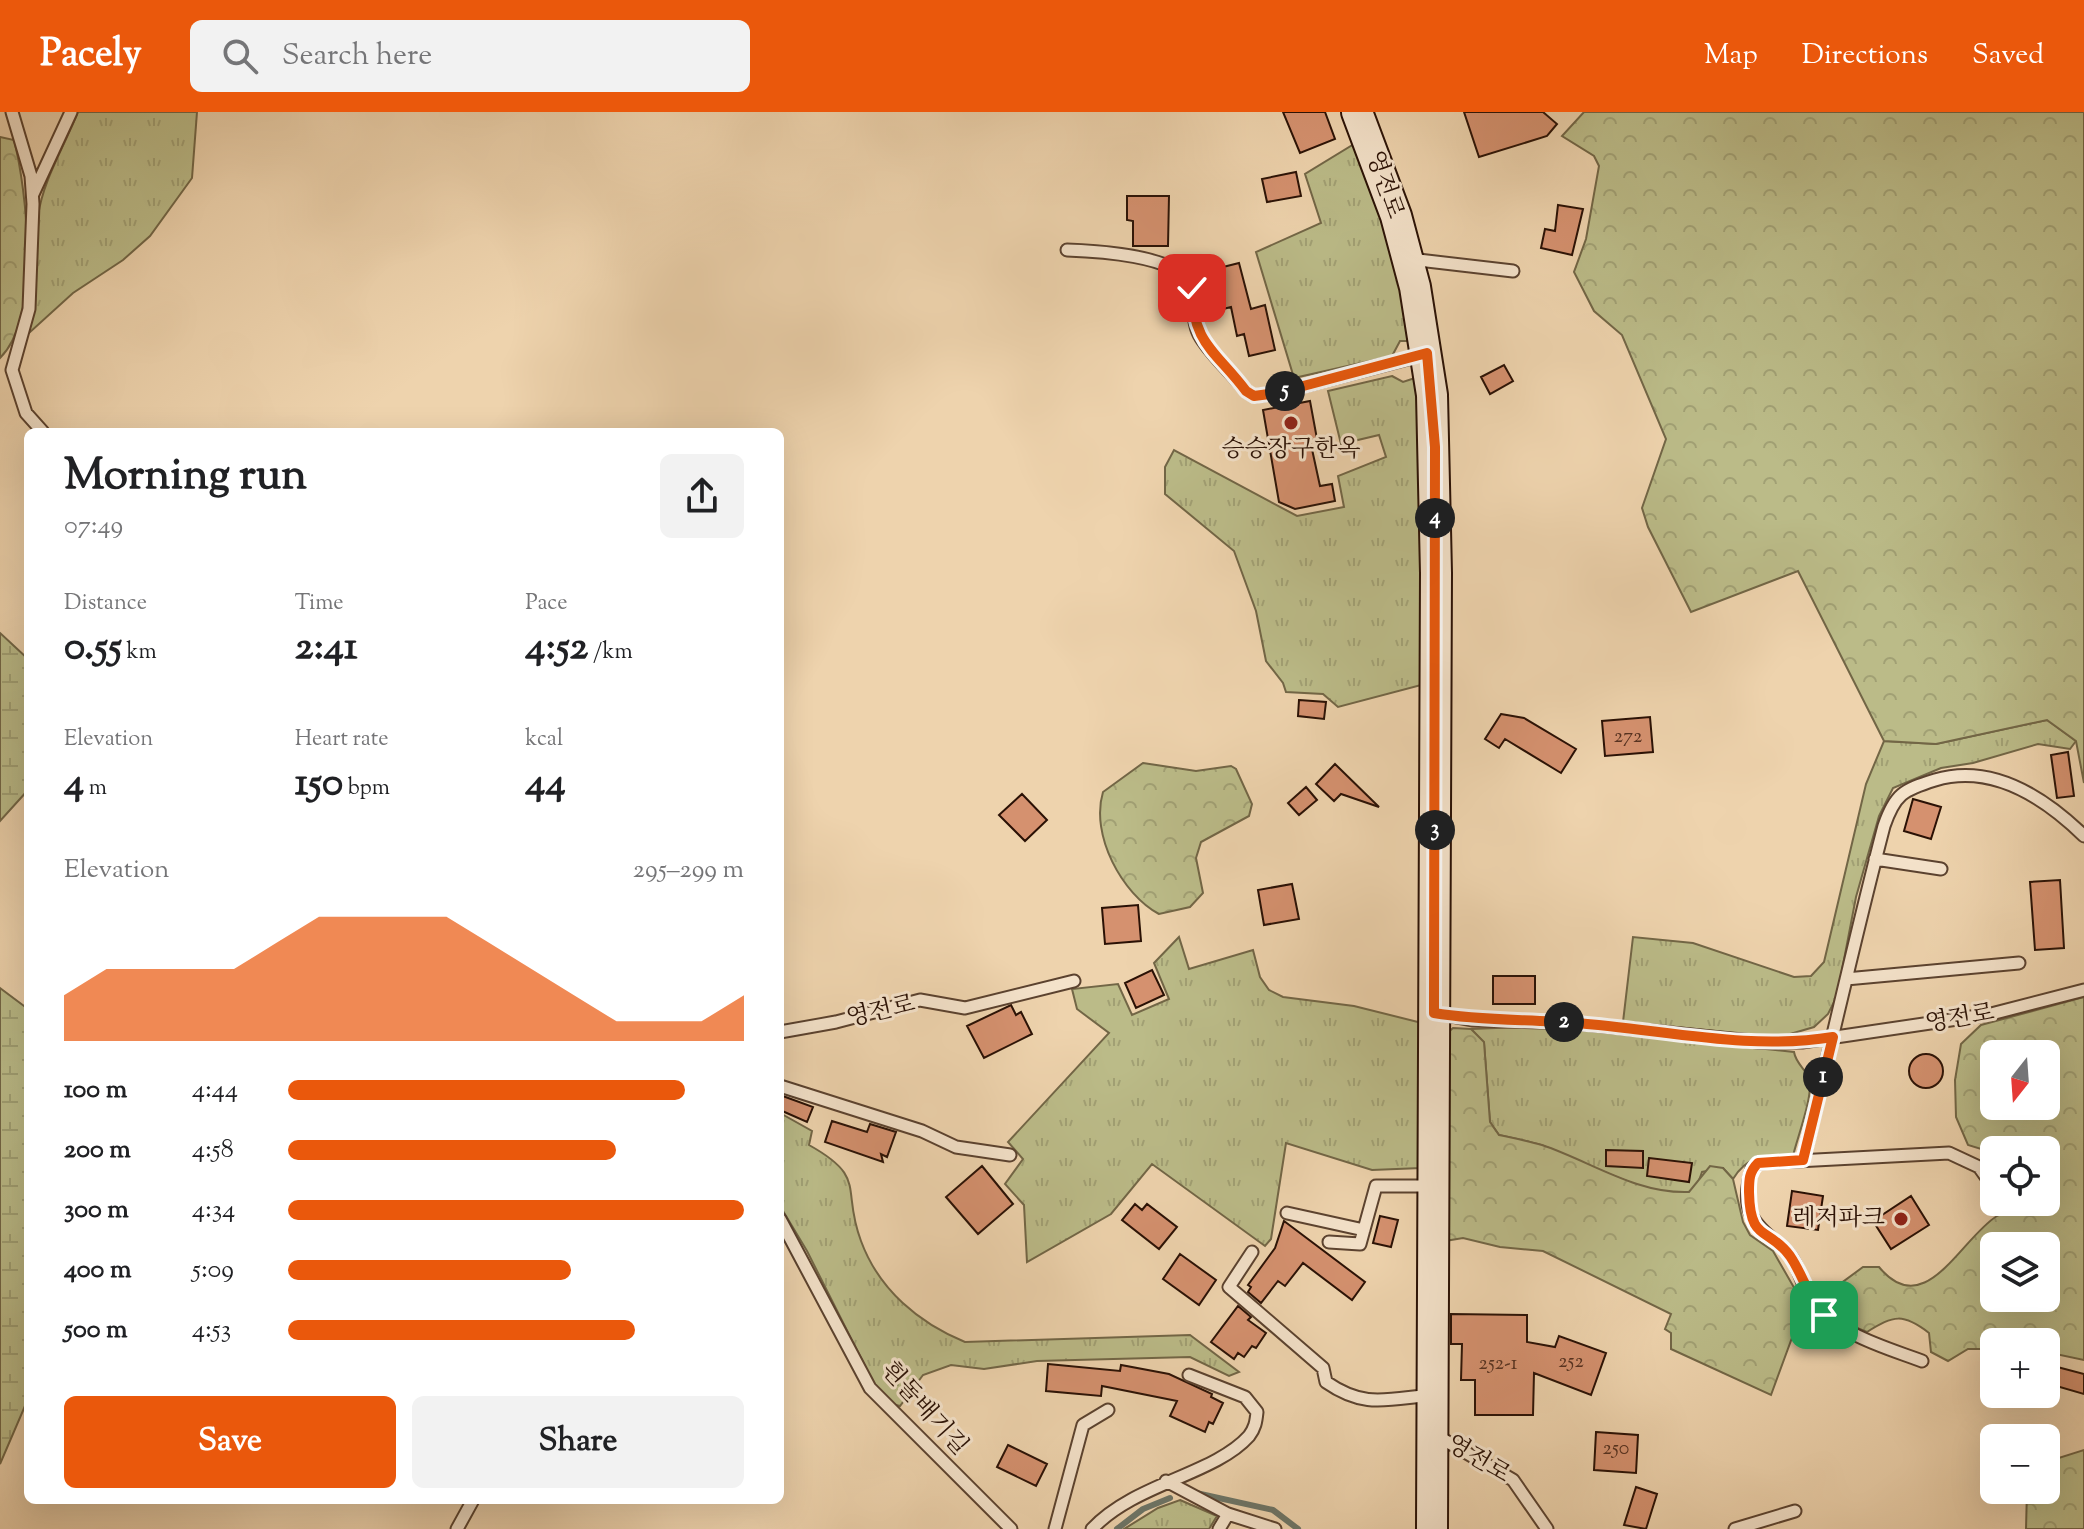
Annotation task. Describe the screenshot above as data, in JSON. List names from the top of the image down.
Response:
{
  "streets": {
    "street": ["영전로"],
    "lane": ["흰돌배기길"]
  },
  "places": ["승승장구한옥", "레저파크"],
  "house_numbers": [
    "272",
    "252",
    "252-1",
    "250"
  ],
  "north": "bottom",
  "page": {
    "header": "Pacely",
    "search": "Search here",
    "nav": ["Map", "Directions", "Saved"],
    "pins": [
      "5",
      "4",
      "3",
      "2",
      "1"
    ],
    "heading": ["Morning run", "07:49"],
    "stats": [
      ["Distance", "0.55 km"],
      ["Time", "2:41"],
      ["Pace", "4:52 /km"],
      ["Elevation", "4 m"],
      ["Heart rate", "150 bpm"],
      ["kcal", "44"]
    ],
    "chart": ["Elevation", "295–299 m"],
    "map_buttons": ["+", "−"],
    "list": [
      {
        "name": "100 m",
        "note": "4:44"
      },
      {
        "name": "200 m",
        "note": "4:58"
      },
      {
        "name": "300 m",
        "note": "4:34"
      },
      {
        "name": "400 m",
        "note": "5:09"
      },
      {
        "name": "500 m",
        "note": "4:53"
      }
    ],
    "buttons": ["Save", "Share"]
  }
}
